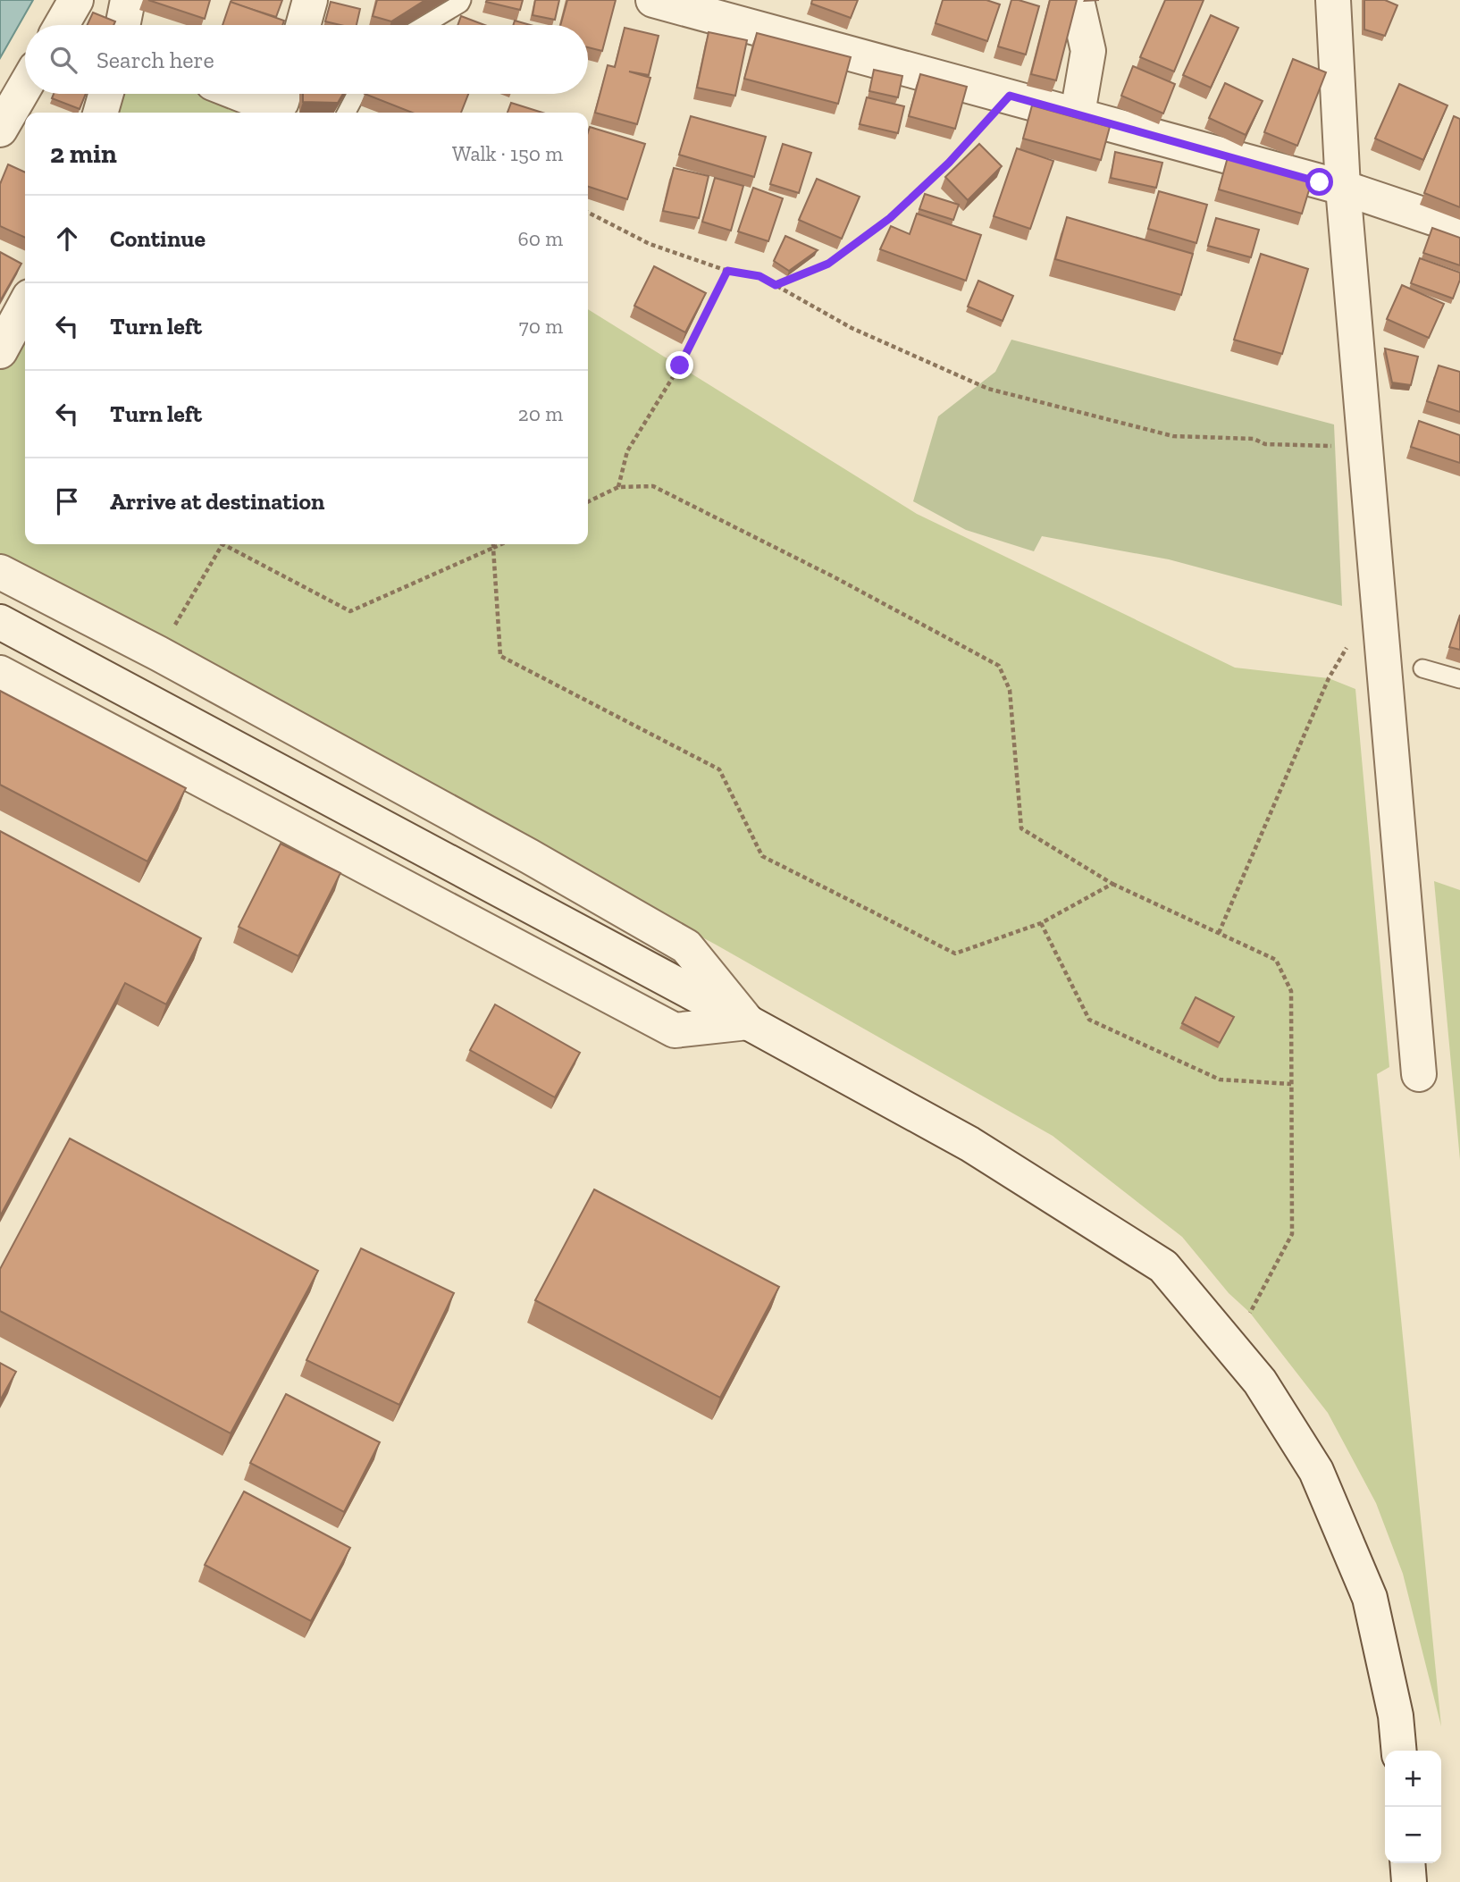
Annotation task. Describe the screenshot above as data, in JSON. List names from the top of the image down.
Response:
{
  "page": {
    "search": "Search here",
    "heading": ["2 min", "Walk · 150 m"],
    "list": [
      ["Continue", "60 m"],
      ["Turn left", "70 m"],
      ["Turn left", "20 m"],
      "Arrive at destination"
    ],
    "map_buttons": ["+", "−"]
  }
}
